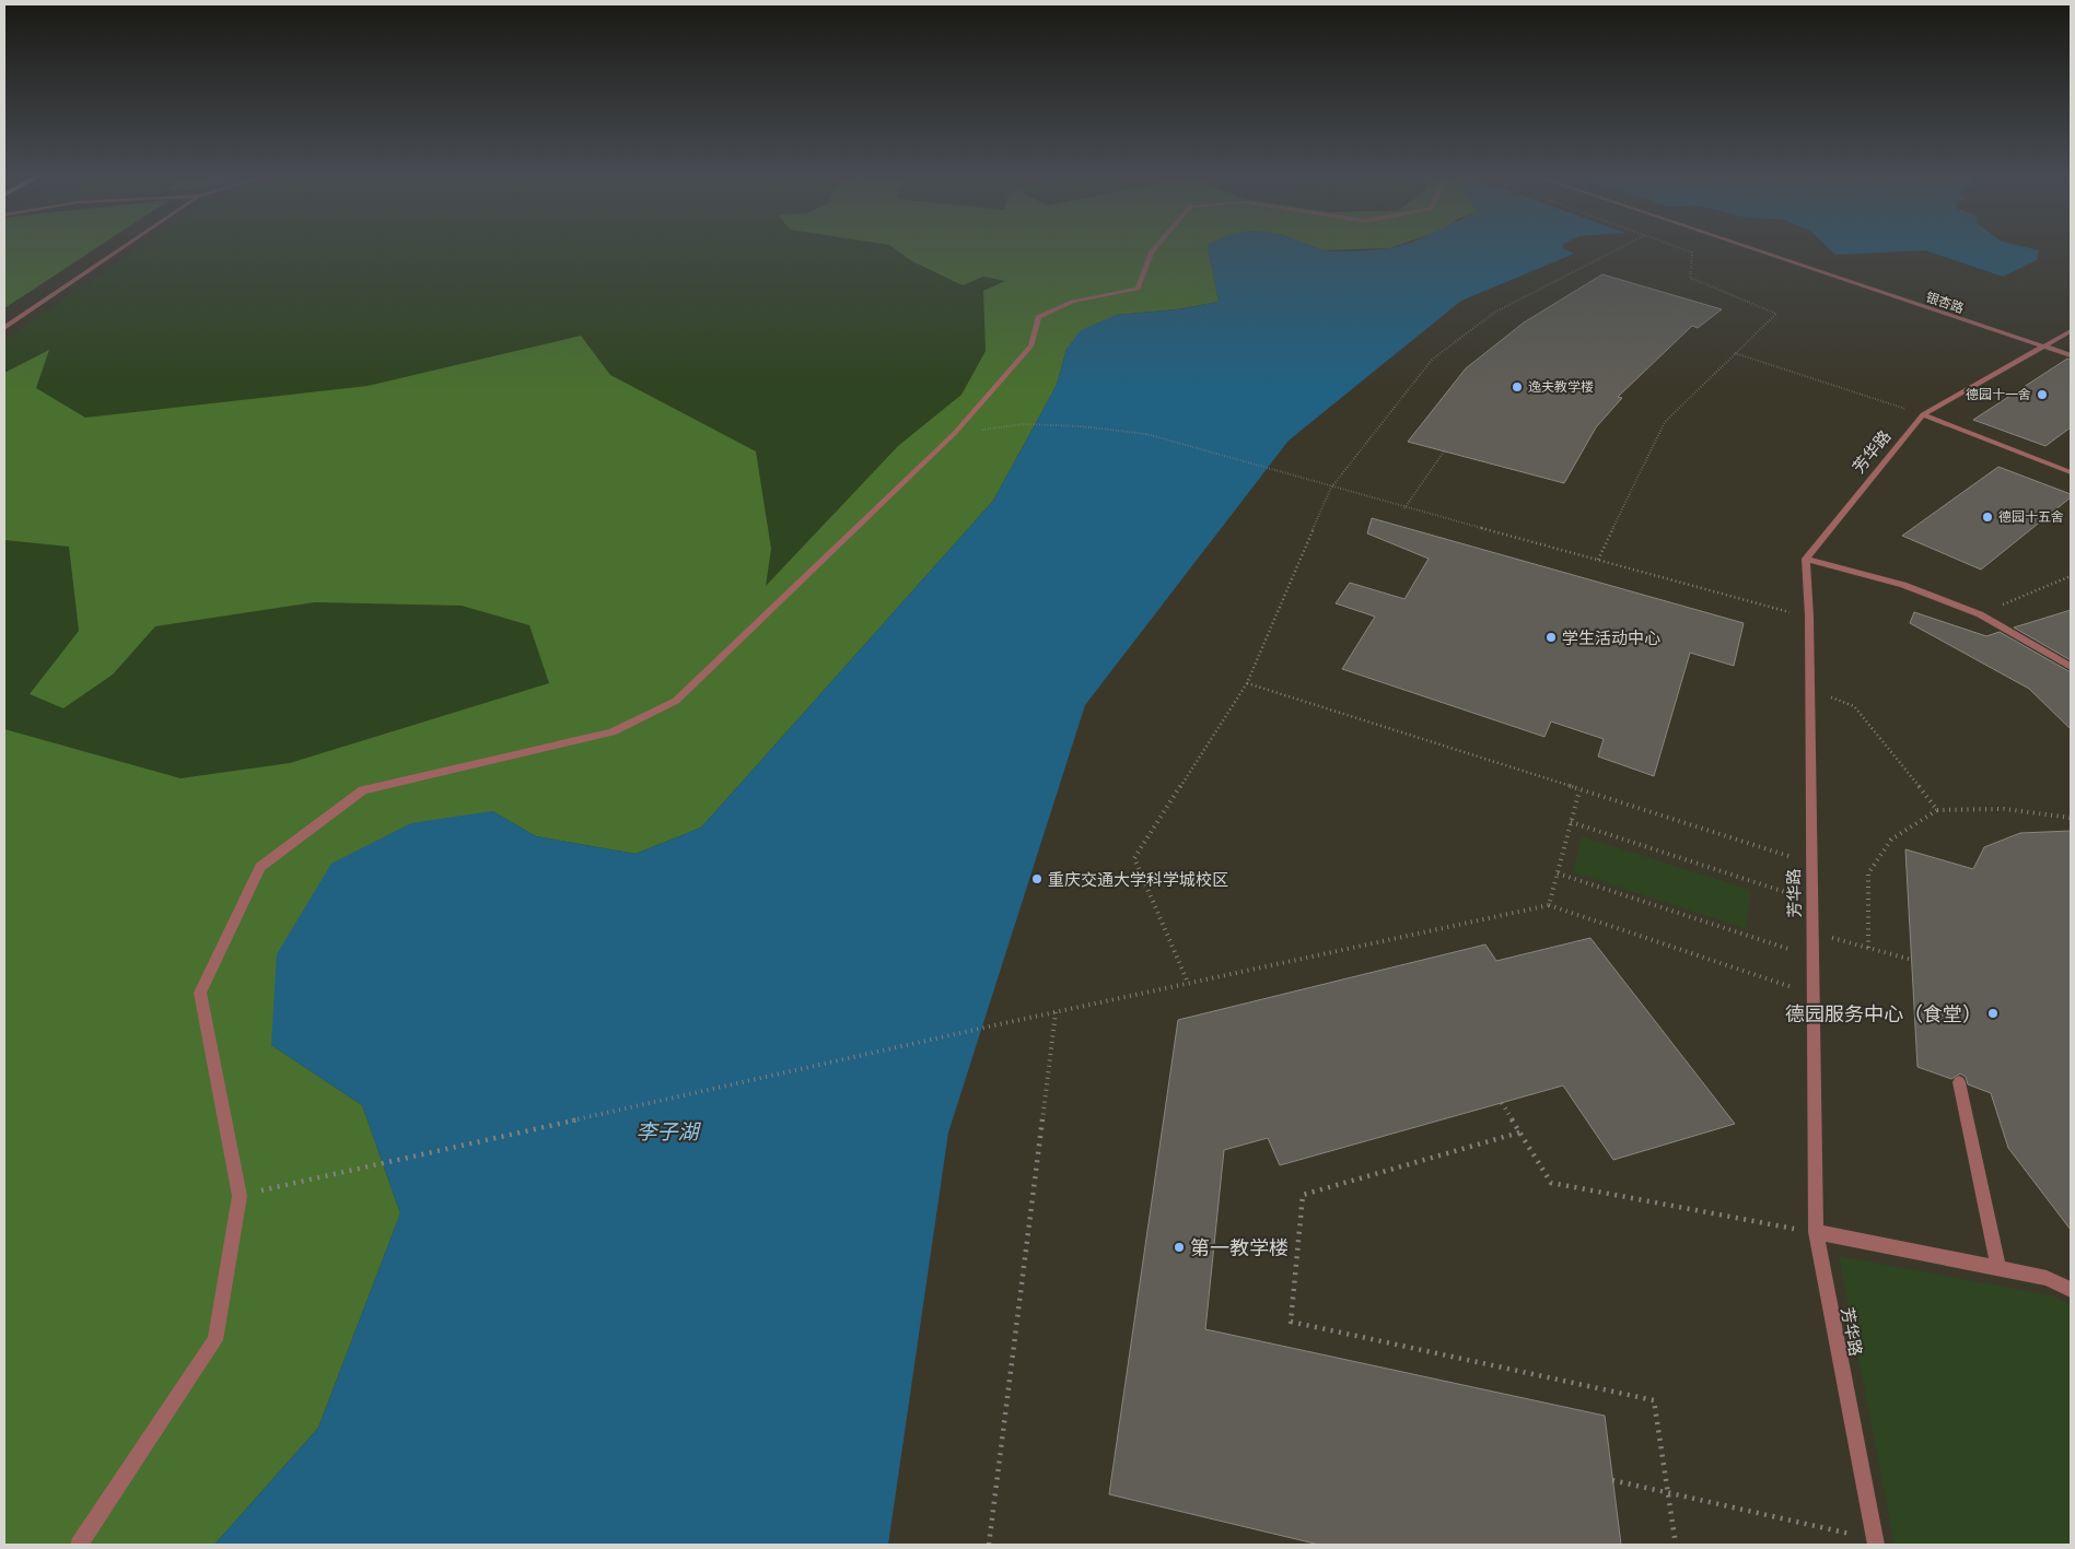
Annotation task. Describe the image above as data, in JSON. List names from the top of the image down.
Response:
{
  "streets": {
    "street": ["银杏路", "芳华路"]
  },
  "crossings": [
    ["银杏路", "芳华路"]
  ],
  "water": ["李子湖"],
  "places": [
    "逸夫教学楼",
    "德园十一舍",
    "德园十五舍",
    "学生活动中心",
    "重庆交通大学科学城校区",
    "德园服务中心（食堂）",
    "第一教学楼"
  ]
}
